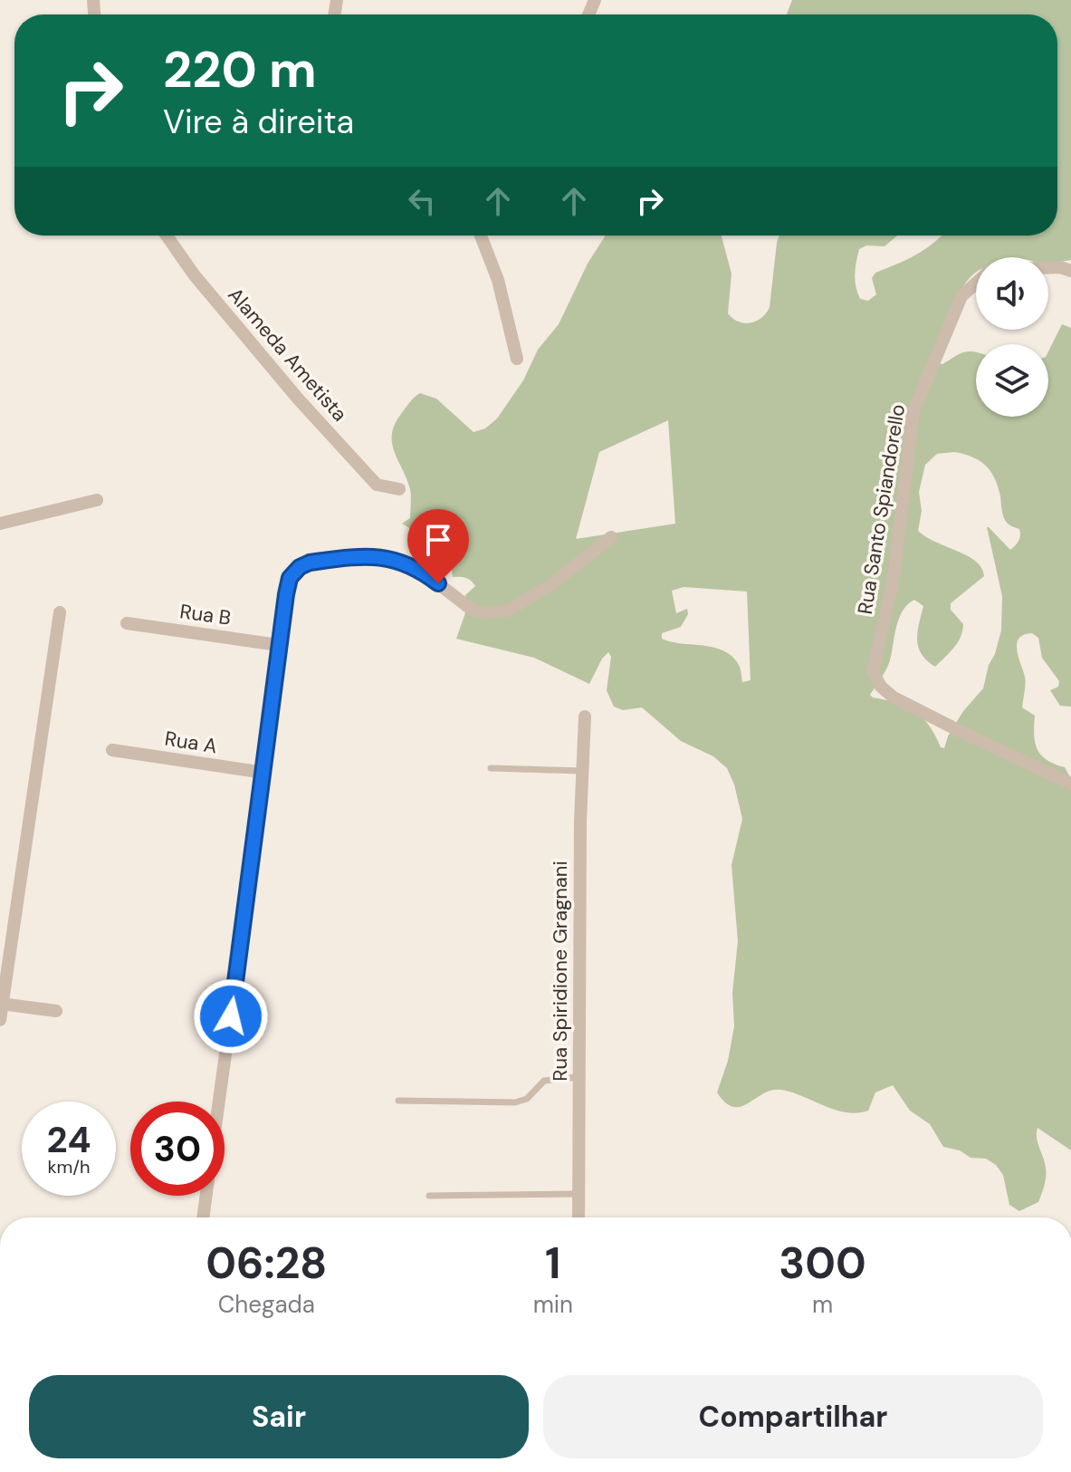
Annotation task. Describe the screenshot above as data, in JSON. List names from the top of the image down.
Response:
{
  "streets": {
    "street": [
      "Alameda Ametista",
      "Rua Santo Spiandorello",
      "Rua B",
      "Rua A",
      "Rua Spiridione Gragnani"
    ]
  },
  "page": {
    "turn": ["220 m", "Vire à direita"],
    "speed": "24 km/h",
    "limit": "30",
    "eta": [
      "06:28",
      "Chegada",
      "1",
      "min",
      "300",
      "m"
    ],
    "buttons": ["Sair", "Compartilhar"]
  }
}
